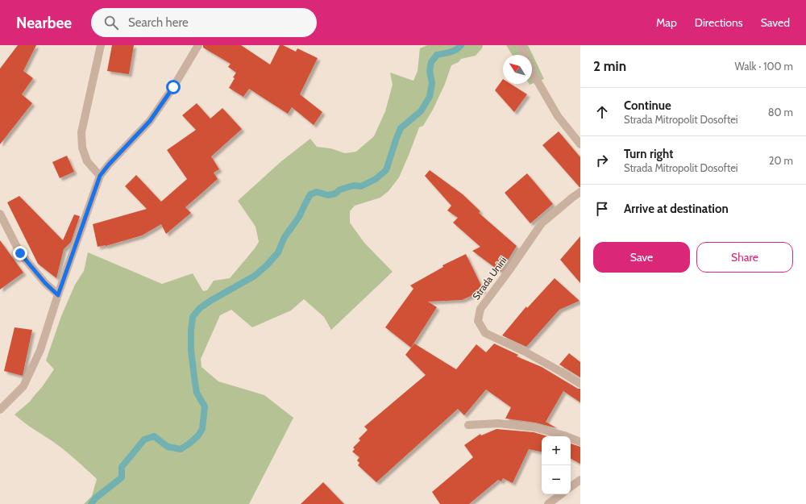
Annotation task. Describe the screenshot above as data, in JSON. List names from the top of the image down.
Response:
{
  "streets": {
    "street": ["Strada Unirii"]
  },
  "north": "top left",
  "page": {
    "header": "Nearbee",
    "search": "Search here",
    "nav": ["Map", "Directions", "Saved"],
    "heading": ["2 min", "Walk · 100 m"],
    "list": [
      ["Continue", "Strada Mitropolit Dosoftei", "80 m"],
      ["Turn right", "Strada Mitropolit Dosoftei", "20 m"],
      "Arrive at destination"
    ],
    "buttons": ["Save", "Share"],
    "map_buttons": ["+", "−"]
  }
}
